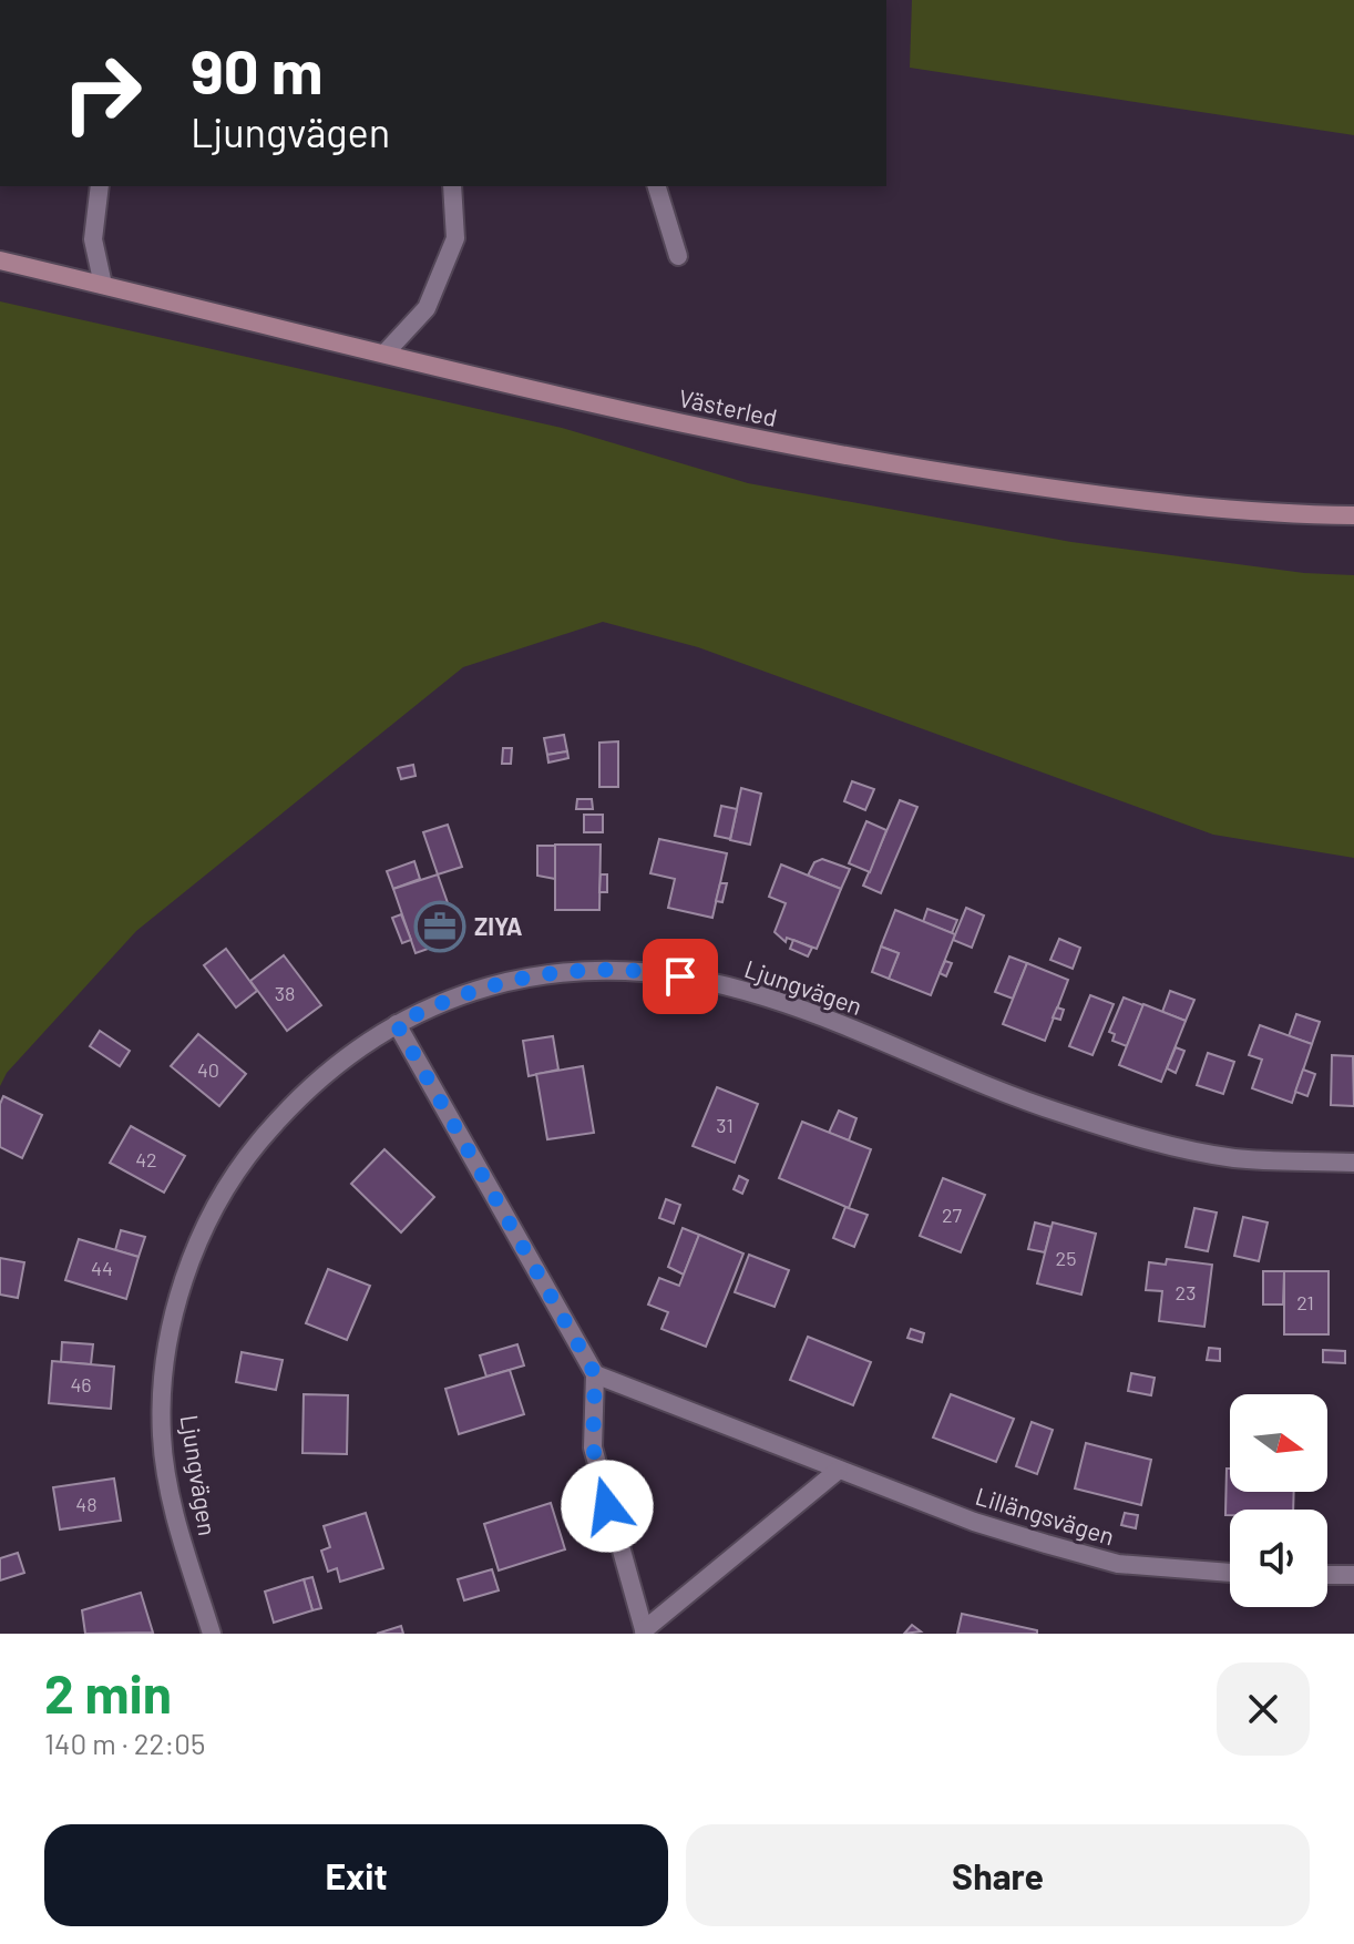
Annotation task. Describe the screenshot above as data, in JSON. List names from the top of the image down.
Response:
{
  "streets": {
    "street": ["Västerled", "Ljungvägen", "Lillängsvägen"]
  },
  "places": {
    "office": ["ZIYA"]
  },
  "house_numbers": [
    "38",
    "40",
    "31",
    "42",
    "27",
    "25",
    "44",
    "23",
    "21",
    "46",
    "48"
  ],
  "north": "right",
  "page": {
    "turn": ["90 m", "Ljungvägen"],
    "heading": ["2 min", "140 m · 22:05"],
    "buttons": ["Exit", "Share"]
  }
}
